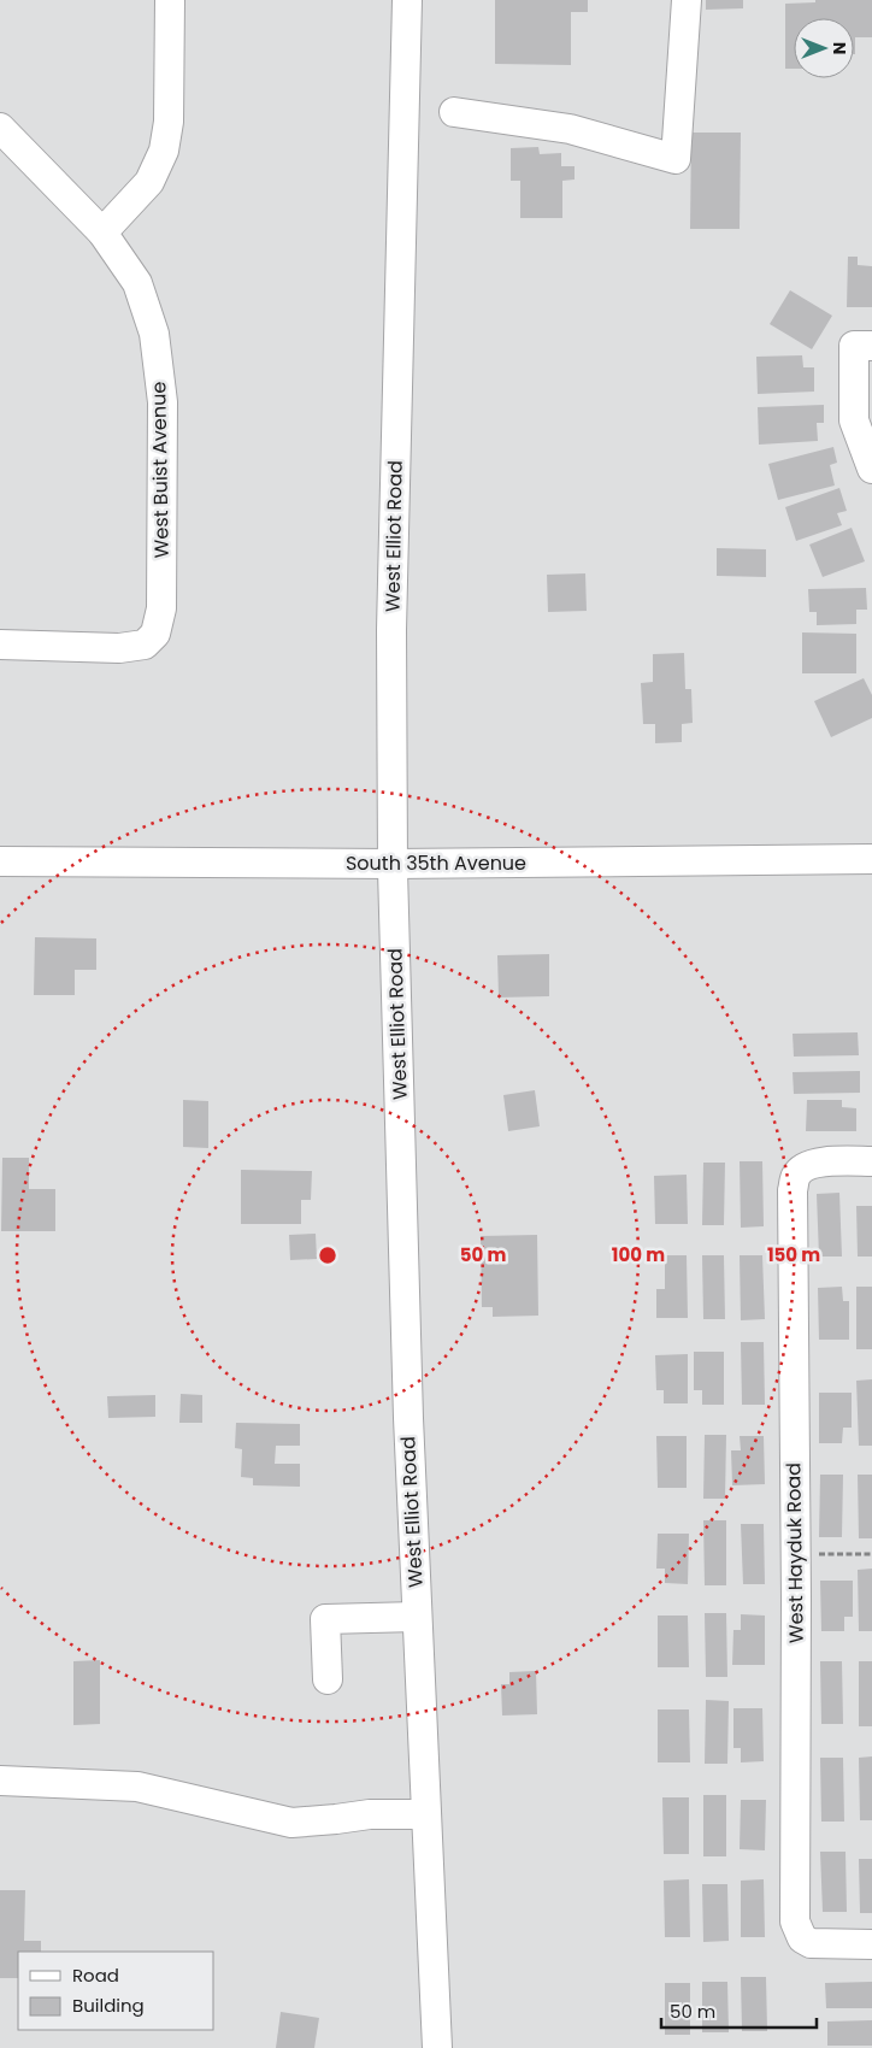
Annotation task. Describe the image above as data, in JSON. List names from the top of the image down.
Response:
{
  "streets": {
    "street": [
      "West Buist Avenue",
      "West Elliot Road",
      "South 35th Avenue",
      "West Hayduk Road"
    ]
  },
  "crossings": [
    ["West Elliot Road", "South 35th Avenue"]
  ],
  "legend": ["Road", "Building"],
  "scale_bar": "50 m",
  "north": "right",
  "rings": ["50 m", "100 m", "150 m"]
}
